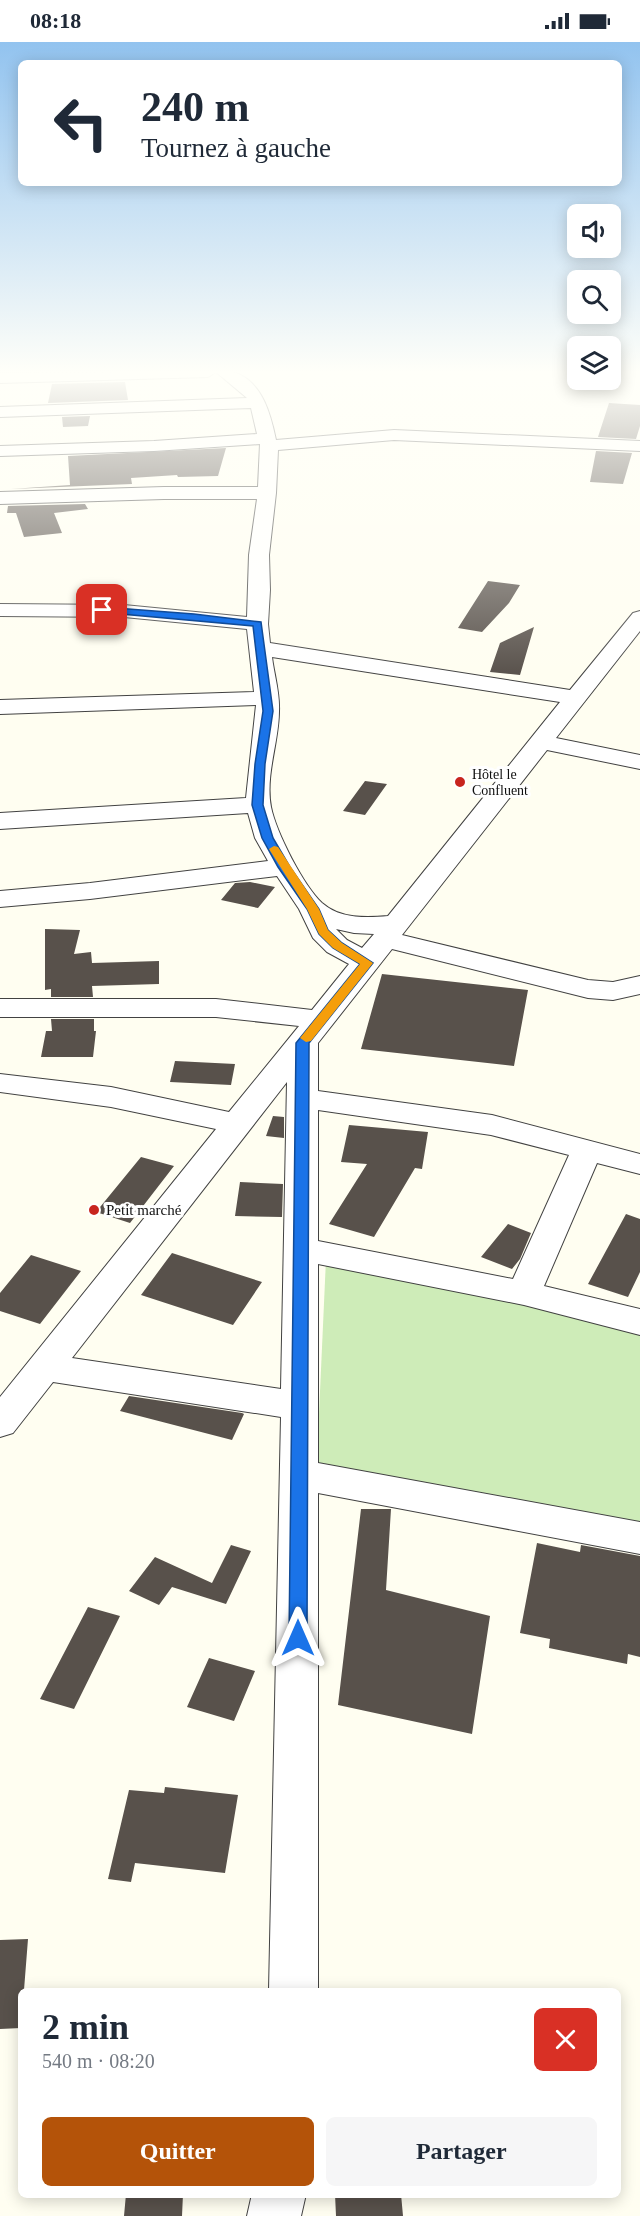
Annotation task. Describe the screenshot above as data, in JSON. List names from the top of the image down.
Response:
{
  "places": ["Hôtel le Confluent", "Petit marché"],
  "page": {
    "status": "08:18",
    "turn": ["240 m", "Tournez à gauche"],
    "heading": ["2 min", "540 m · 08:20"],
    "buttons": ["Quitter", "Partager"]
  }
}
